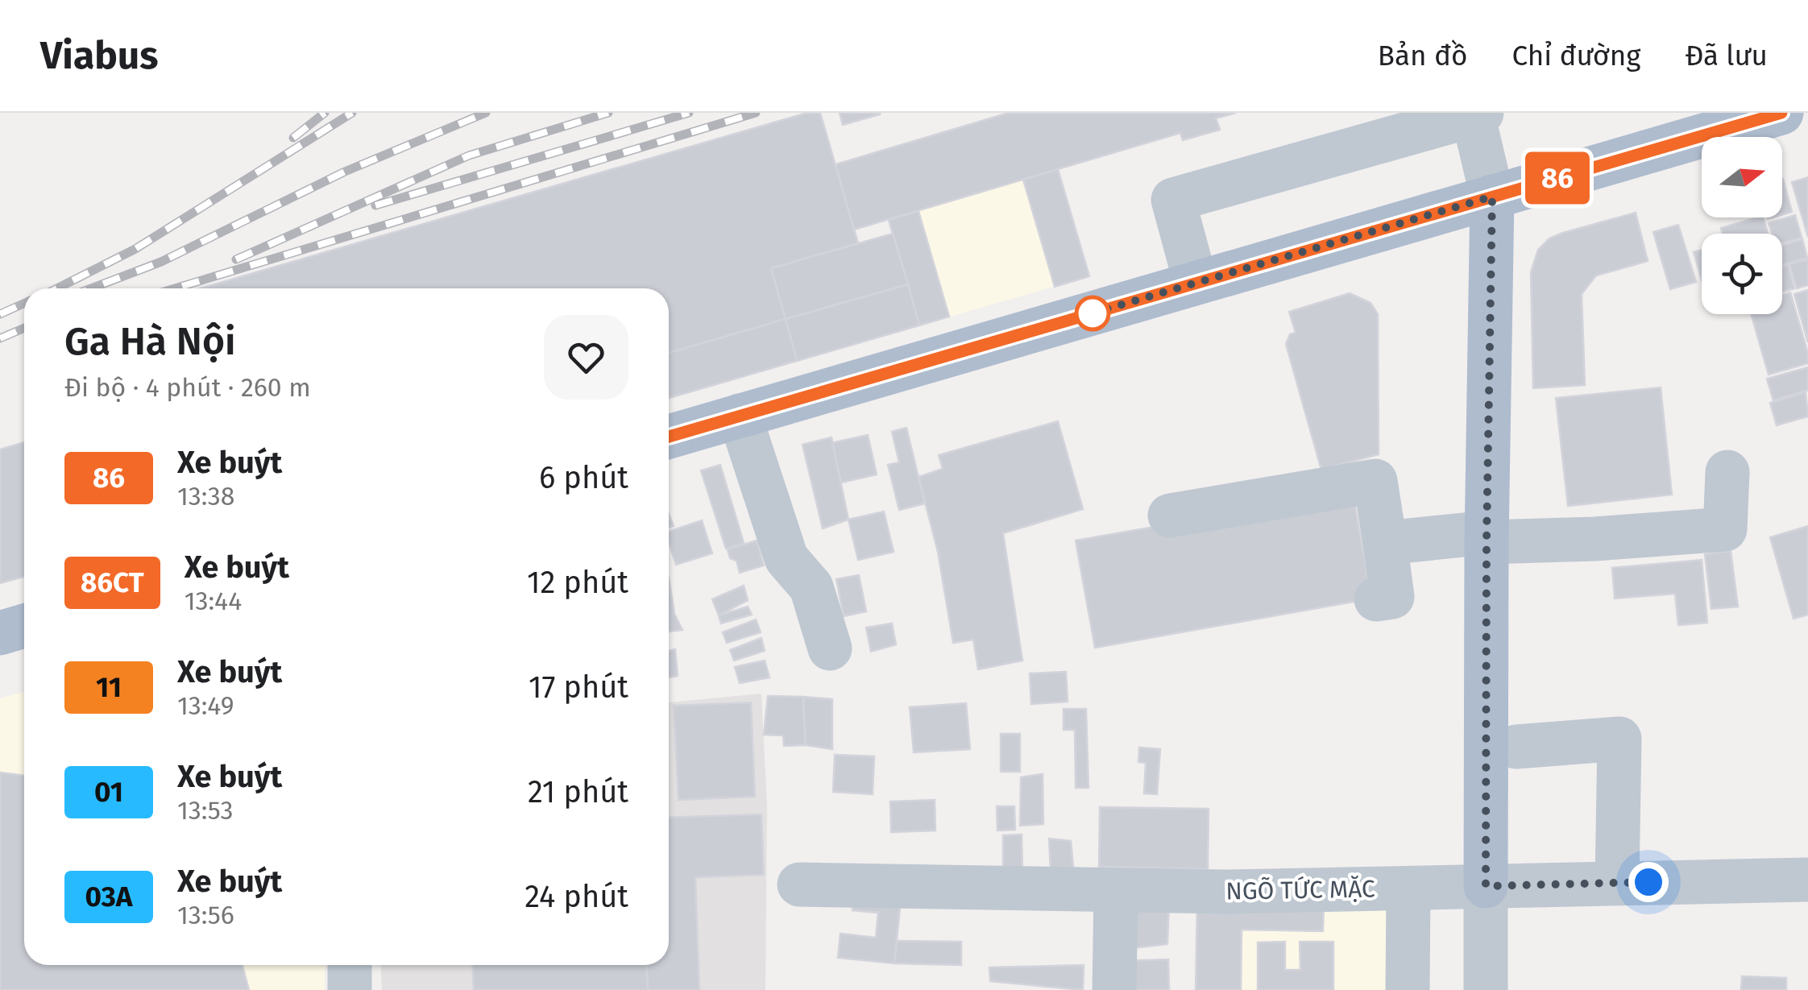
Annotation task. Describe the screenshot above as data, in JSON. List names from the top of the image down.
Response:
{
  "streets": {
    "street": ["NGÕ TỨC MẶC"]
  },
  "lines": ["bus line 86"],
  "north": "right",
  "page": {
    "header": "Viabus",
    "nav": ["Bản đồ", "Chỉ đường", "Đã lưu"],
    "on_map": "86",
    "heading": ["Ga Hà Nội", "Đi bộ · 4 phút · 260 m"],
    "list": [
      {
        "mark": "86",
        "name": "Xe buýt",
        "note": "13:38",
        "value": "6 phút"
      },
      {
        "mark": "86CT",
        "name": "Xe buýt",
        "note": "13:44",
        "value": "12 phút"
      },
      {
        "mark": "11",
        "name": "Xe buýt",
        "note": "13:49",
        "value": "17 phút"
      },
      {
        "mark": "01",
        "name": "Xe buýt",
        "note": "13:53",
        "value": "21 phút"
      },
      {
        "mark": "03A",
        "name": "Xe buýt",
        "note": "13:56",
        "value": "24 phút"
      }
    ]
  }
}
